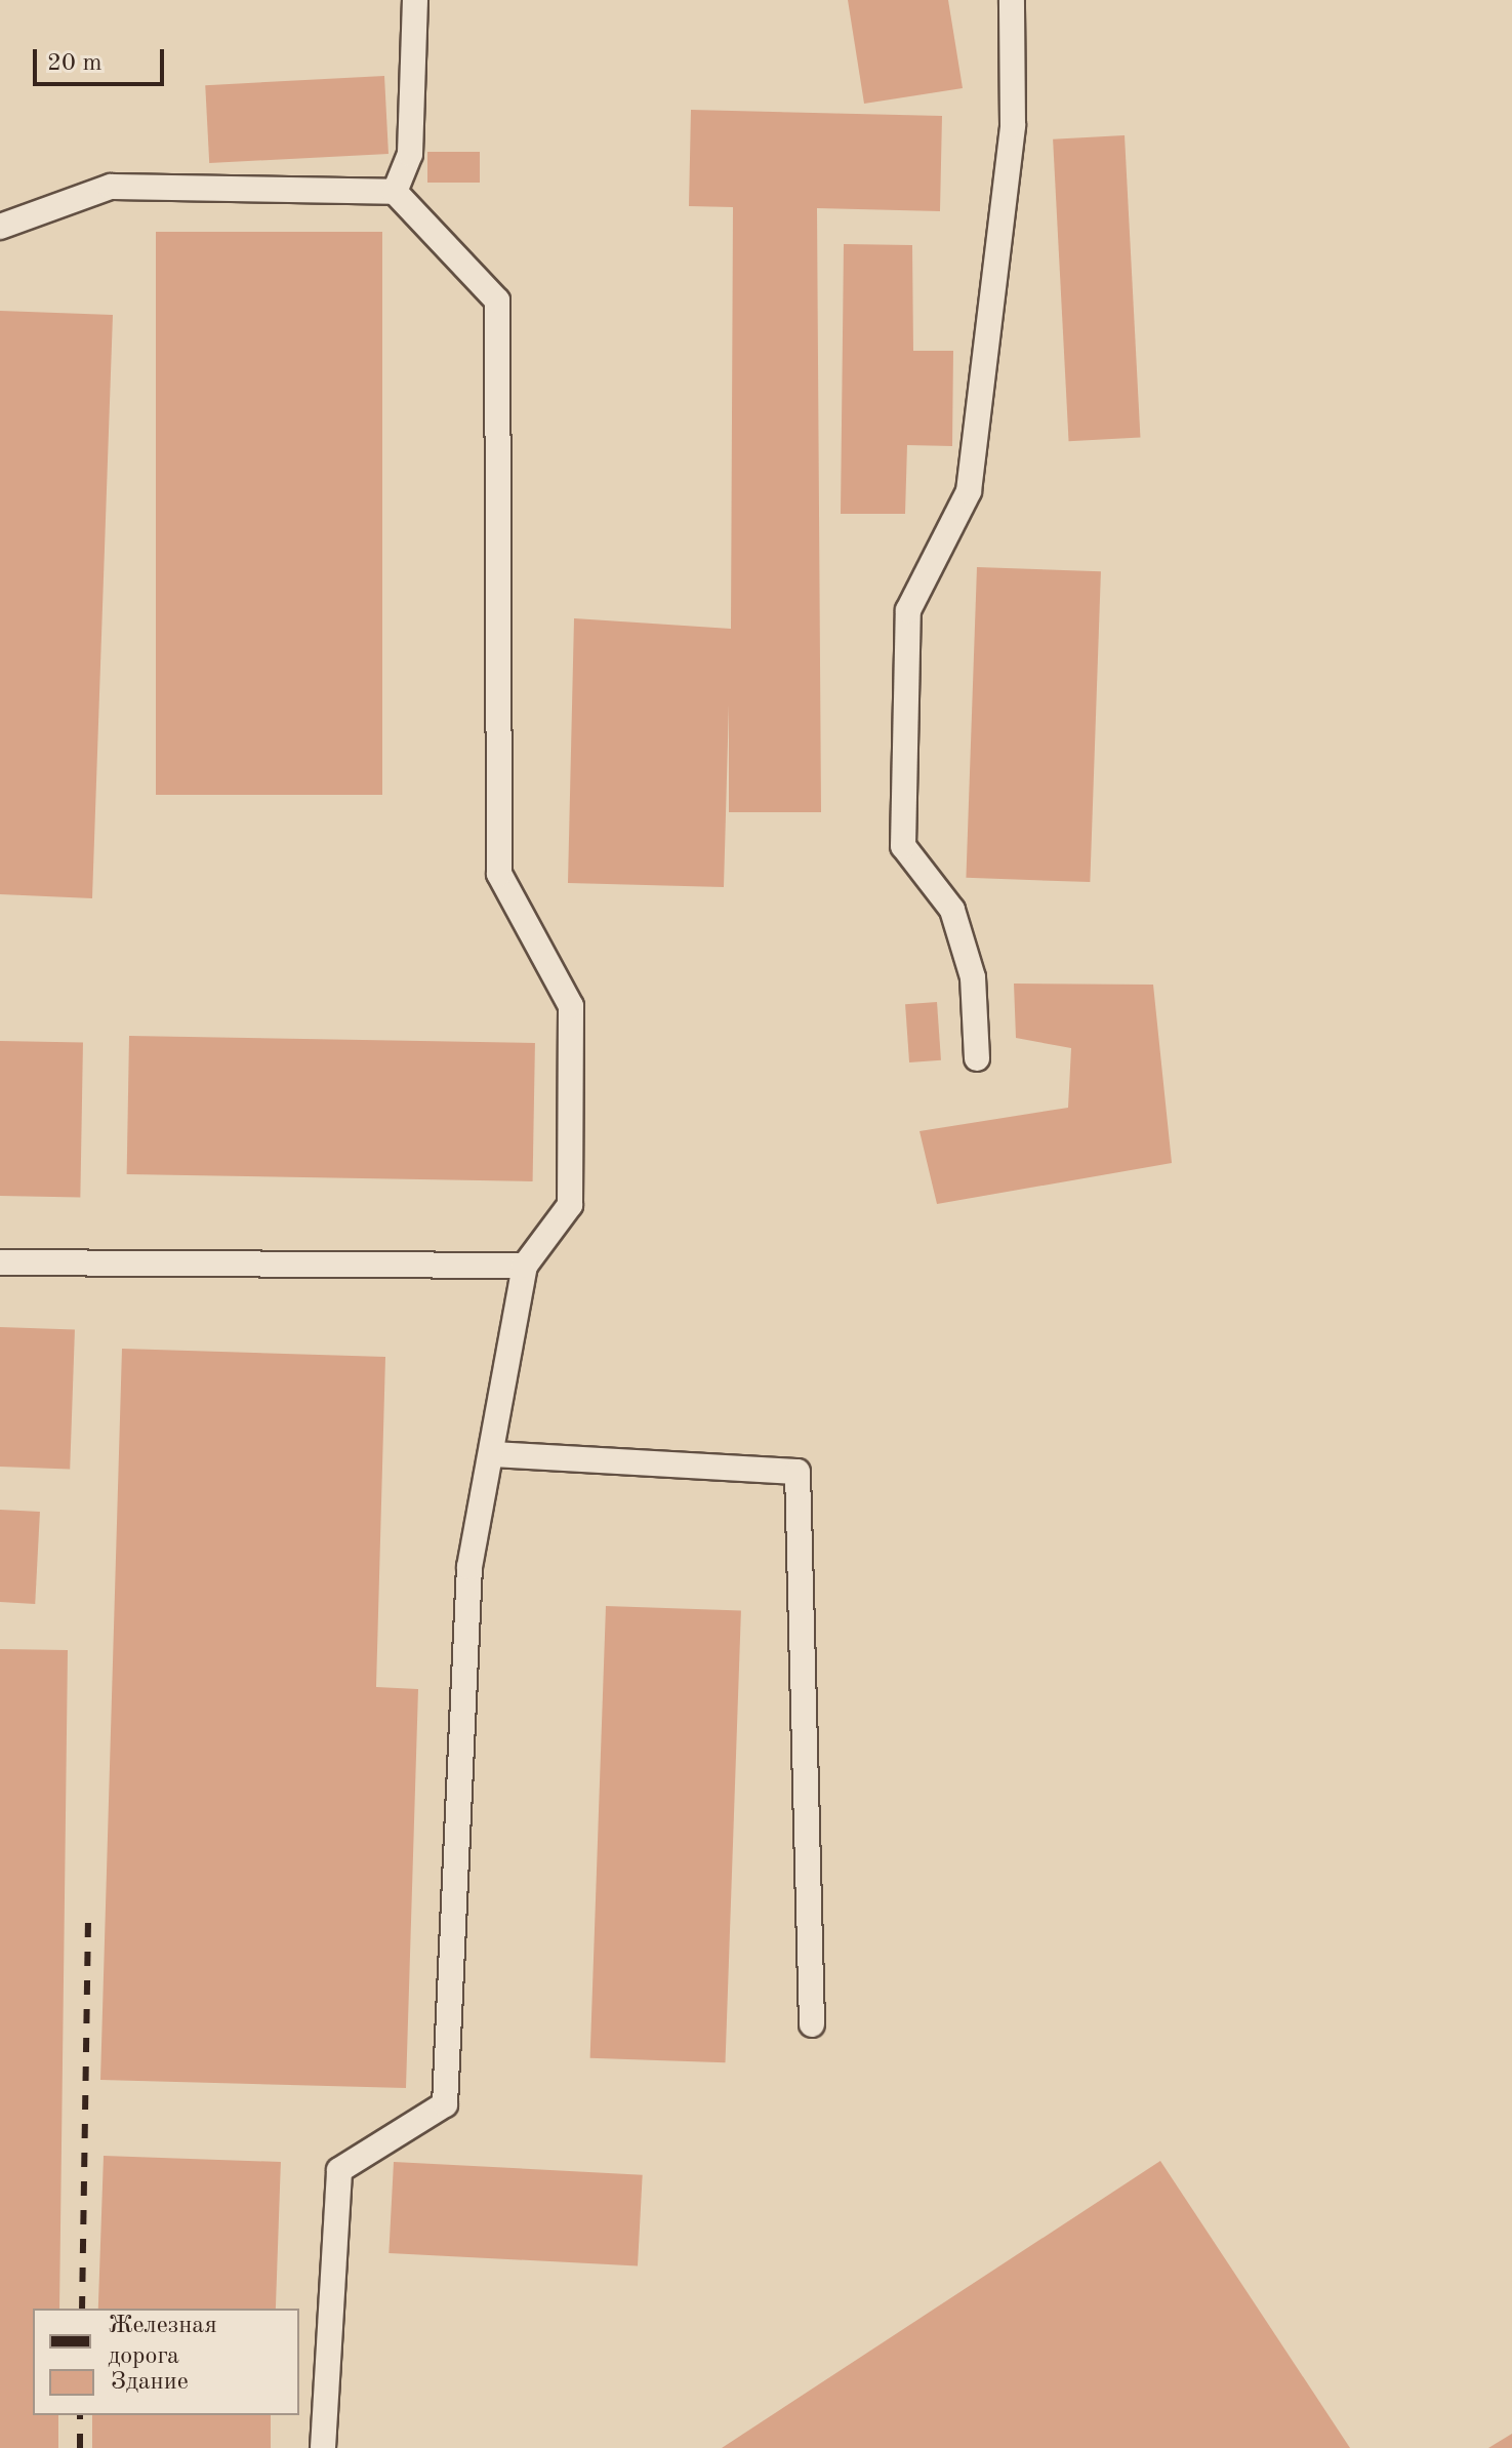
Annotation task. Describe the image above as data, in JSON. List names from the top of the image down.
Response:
{
  "legend": ["Железная дорога", "Здание"],
  "scale_bar": "20 m"
}
